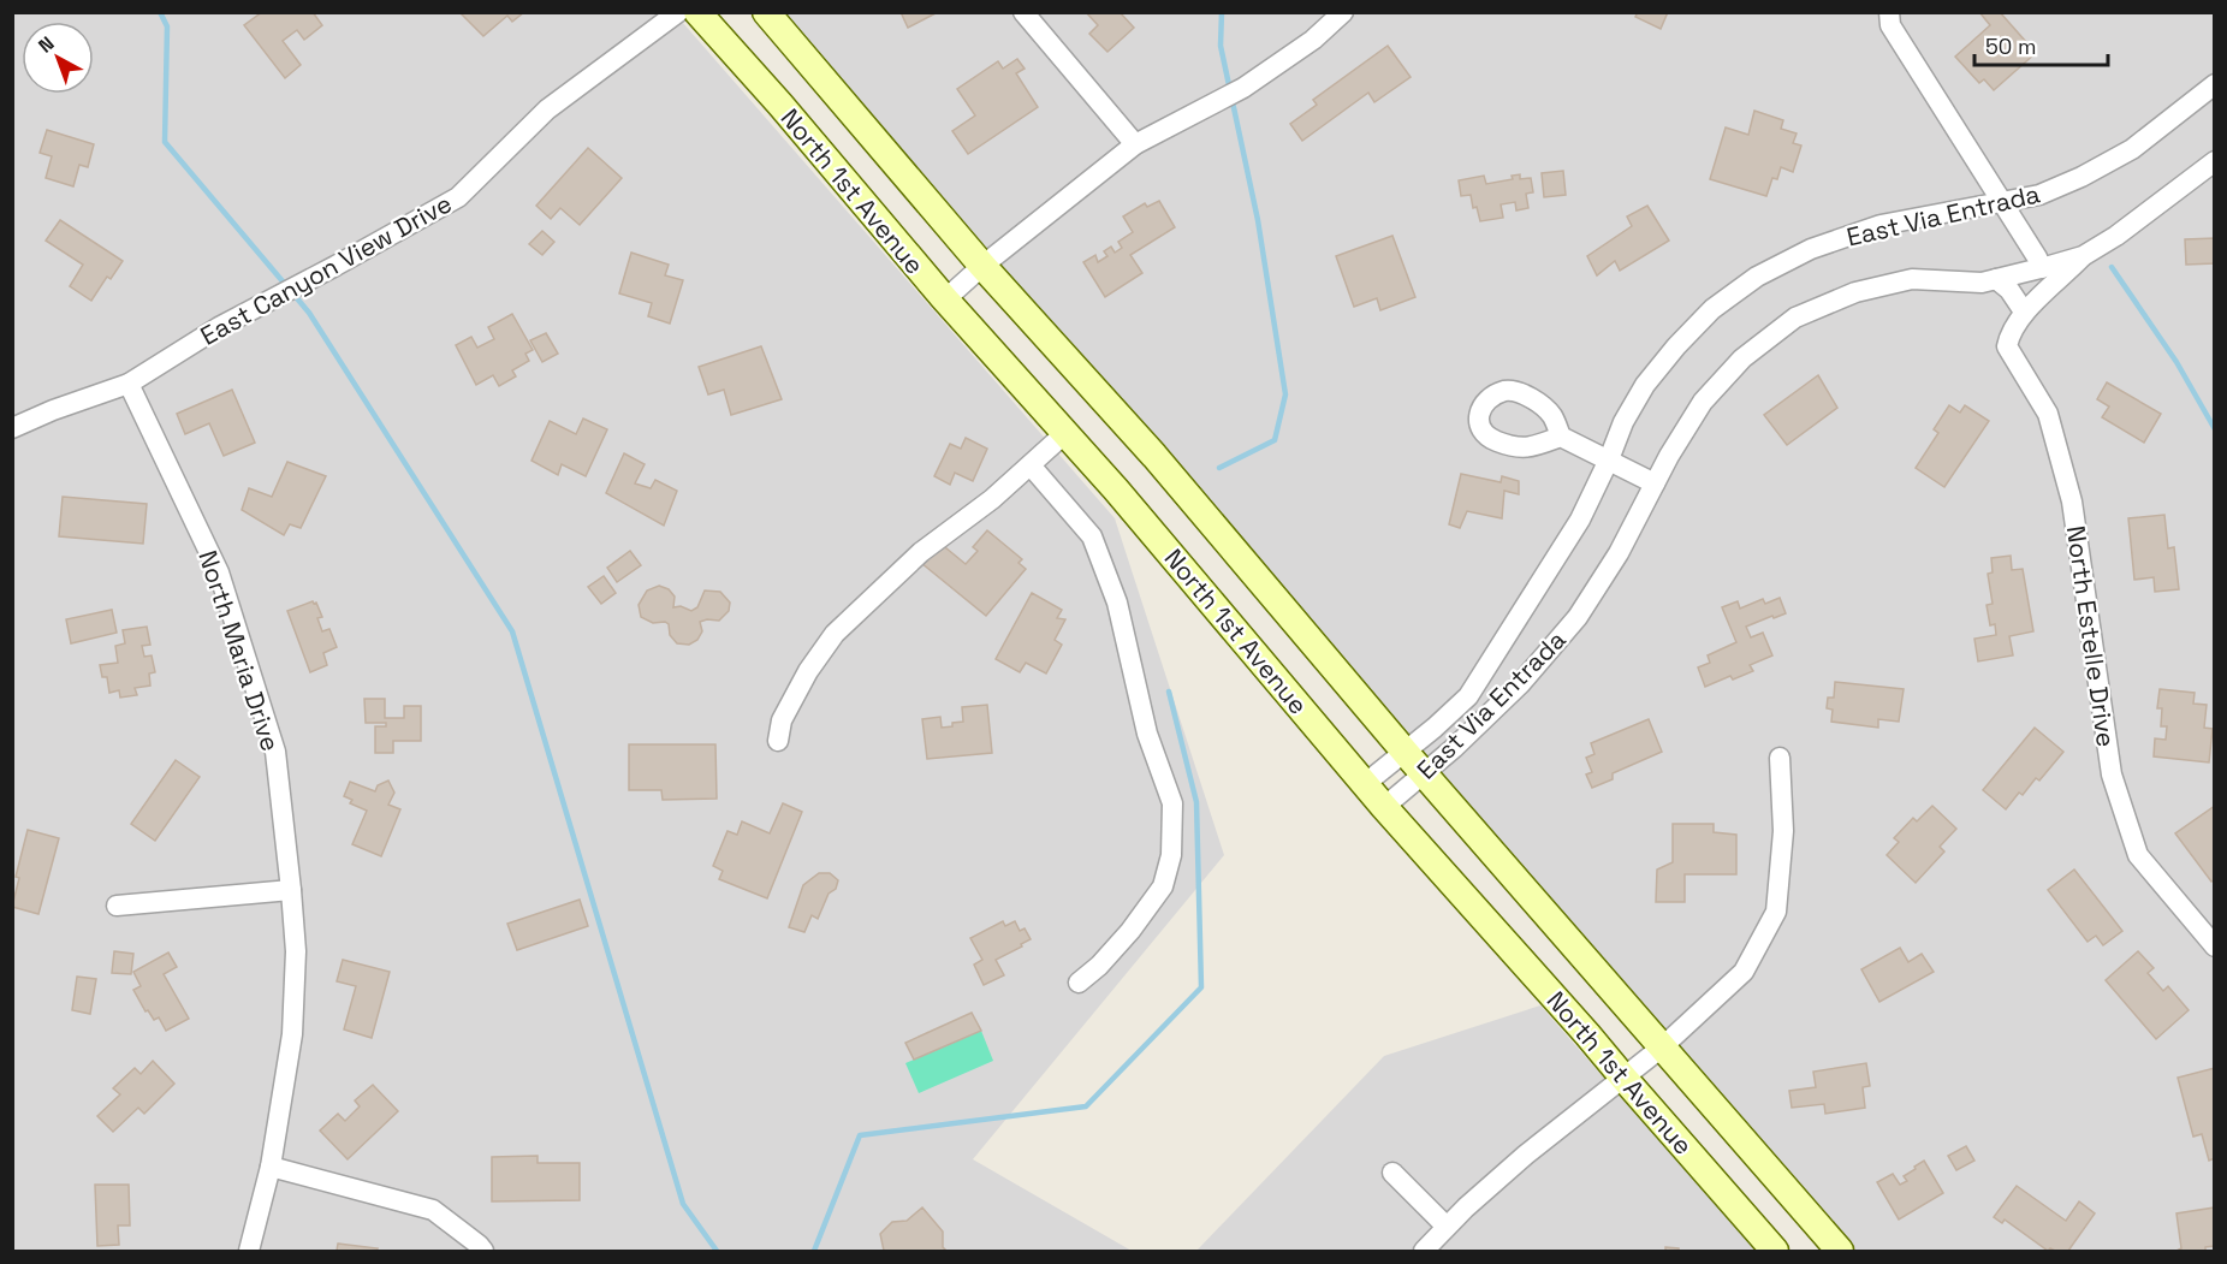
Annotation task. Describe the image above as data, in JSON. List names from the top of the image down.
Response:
{
  "streets": {
    "main road": ["North 1st Avenue"],
    "street": [
      "East Via Entrada",
      "East Canyon View Drive",
      "North Estelle Drive",
      "North Maria Drive"
    ]
  },
  "crossings": [
    ["North 1st Avenue", "East Via Entrada"],
    ["East Via Entrada", "North Estelle Drive"],
    ["East Canyon View Drive", "North Maria Drive"]
  ],
  "scale_bar": "50 m",
  "north": "top left"
}
